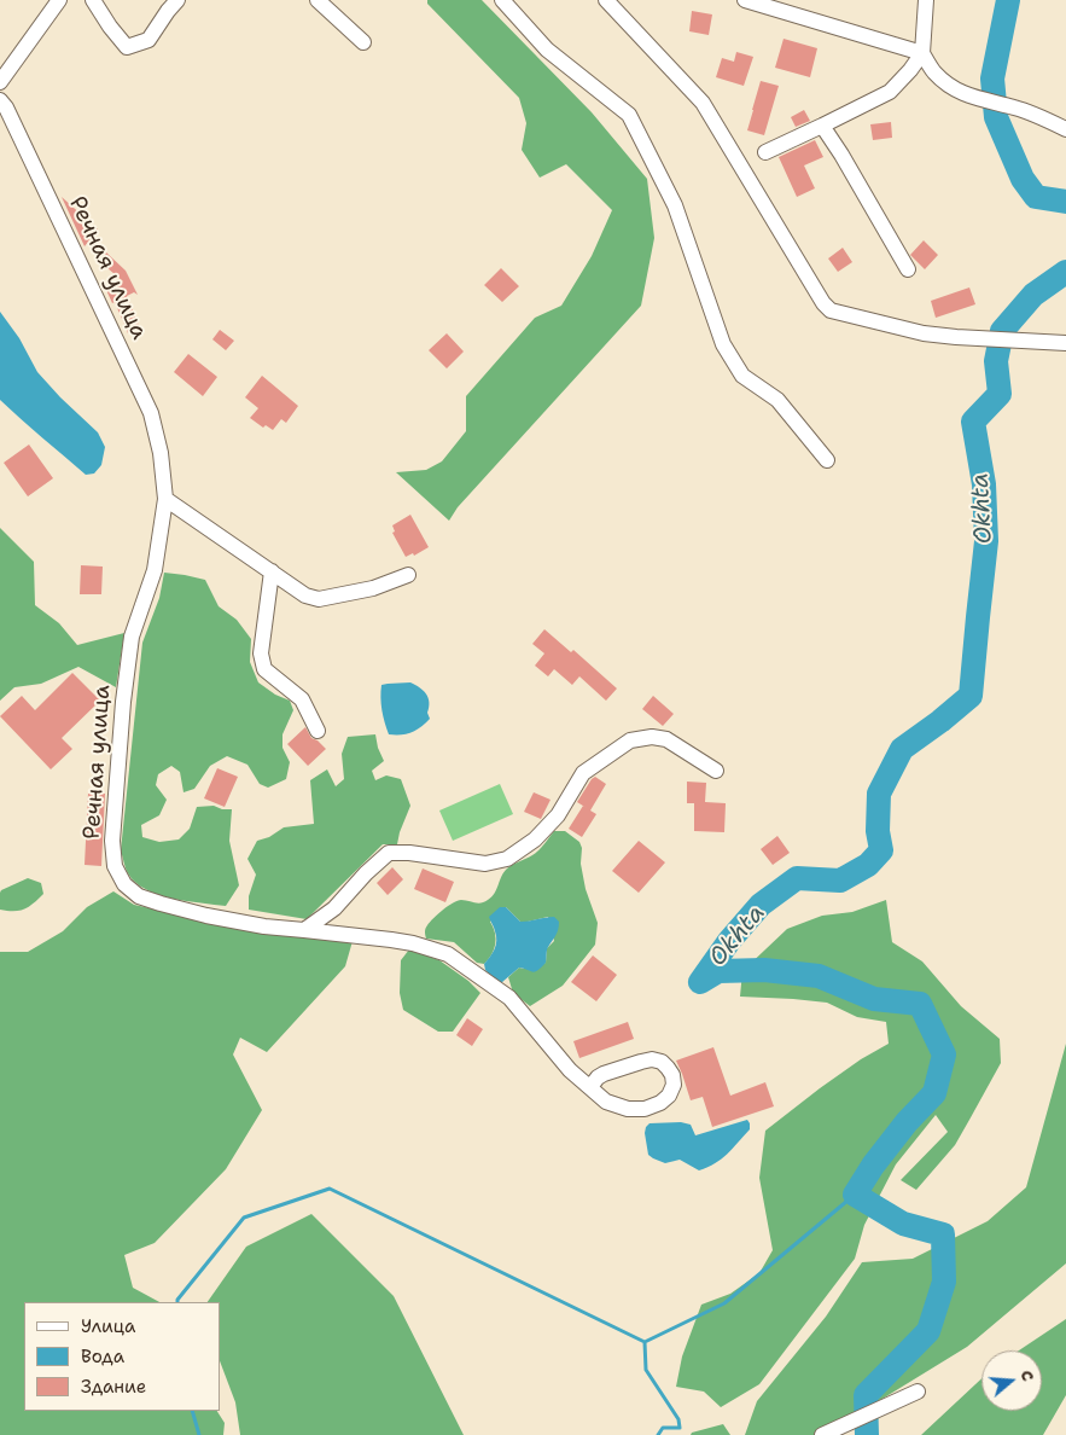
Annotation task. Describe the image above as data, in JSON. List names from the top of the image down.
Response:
{
  "streets": {
    "street": ["Речная улица"]
  },
  "water": ["Okhta"],
  "legend": ["Улица", "Вода", "Здание"],
  "north": "right"
}
